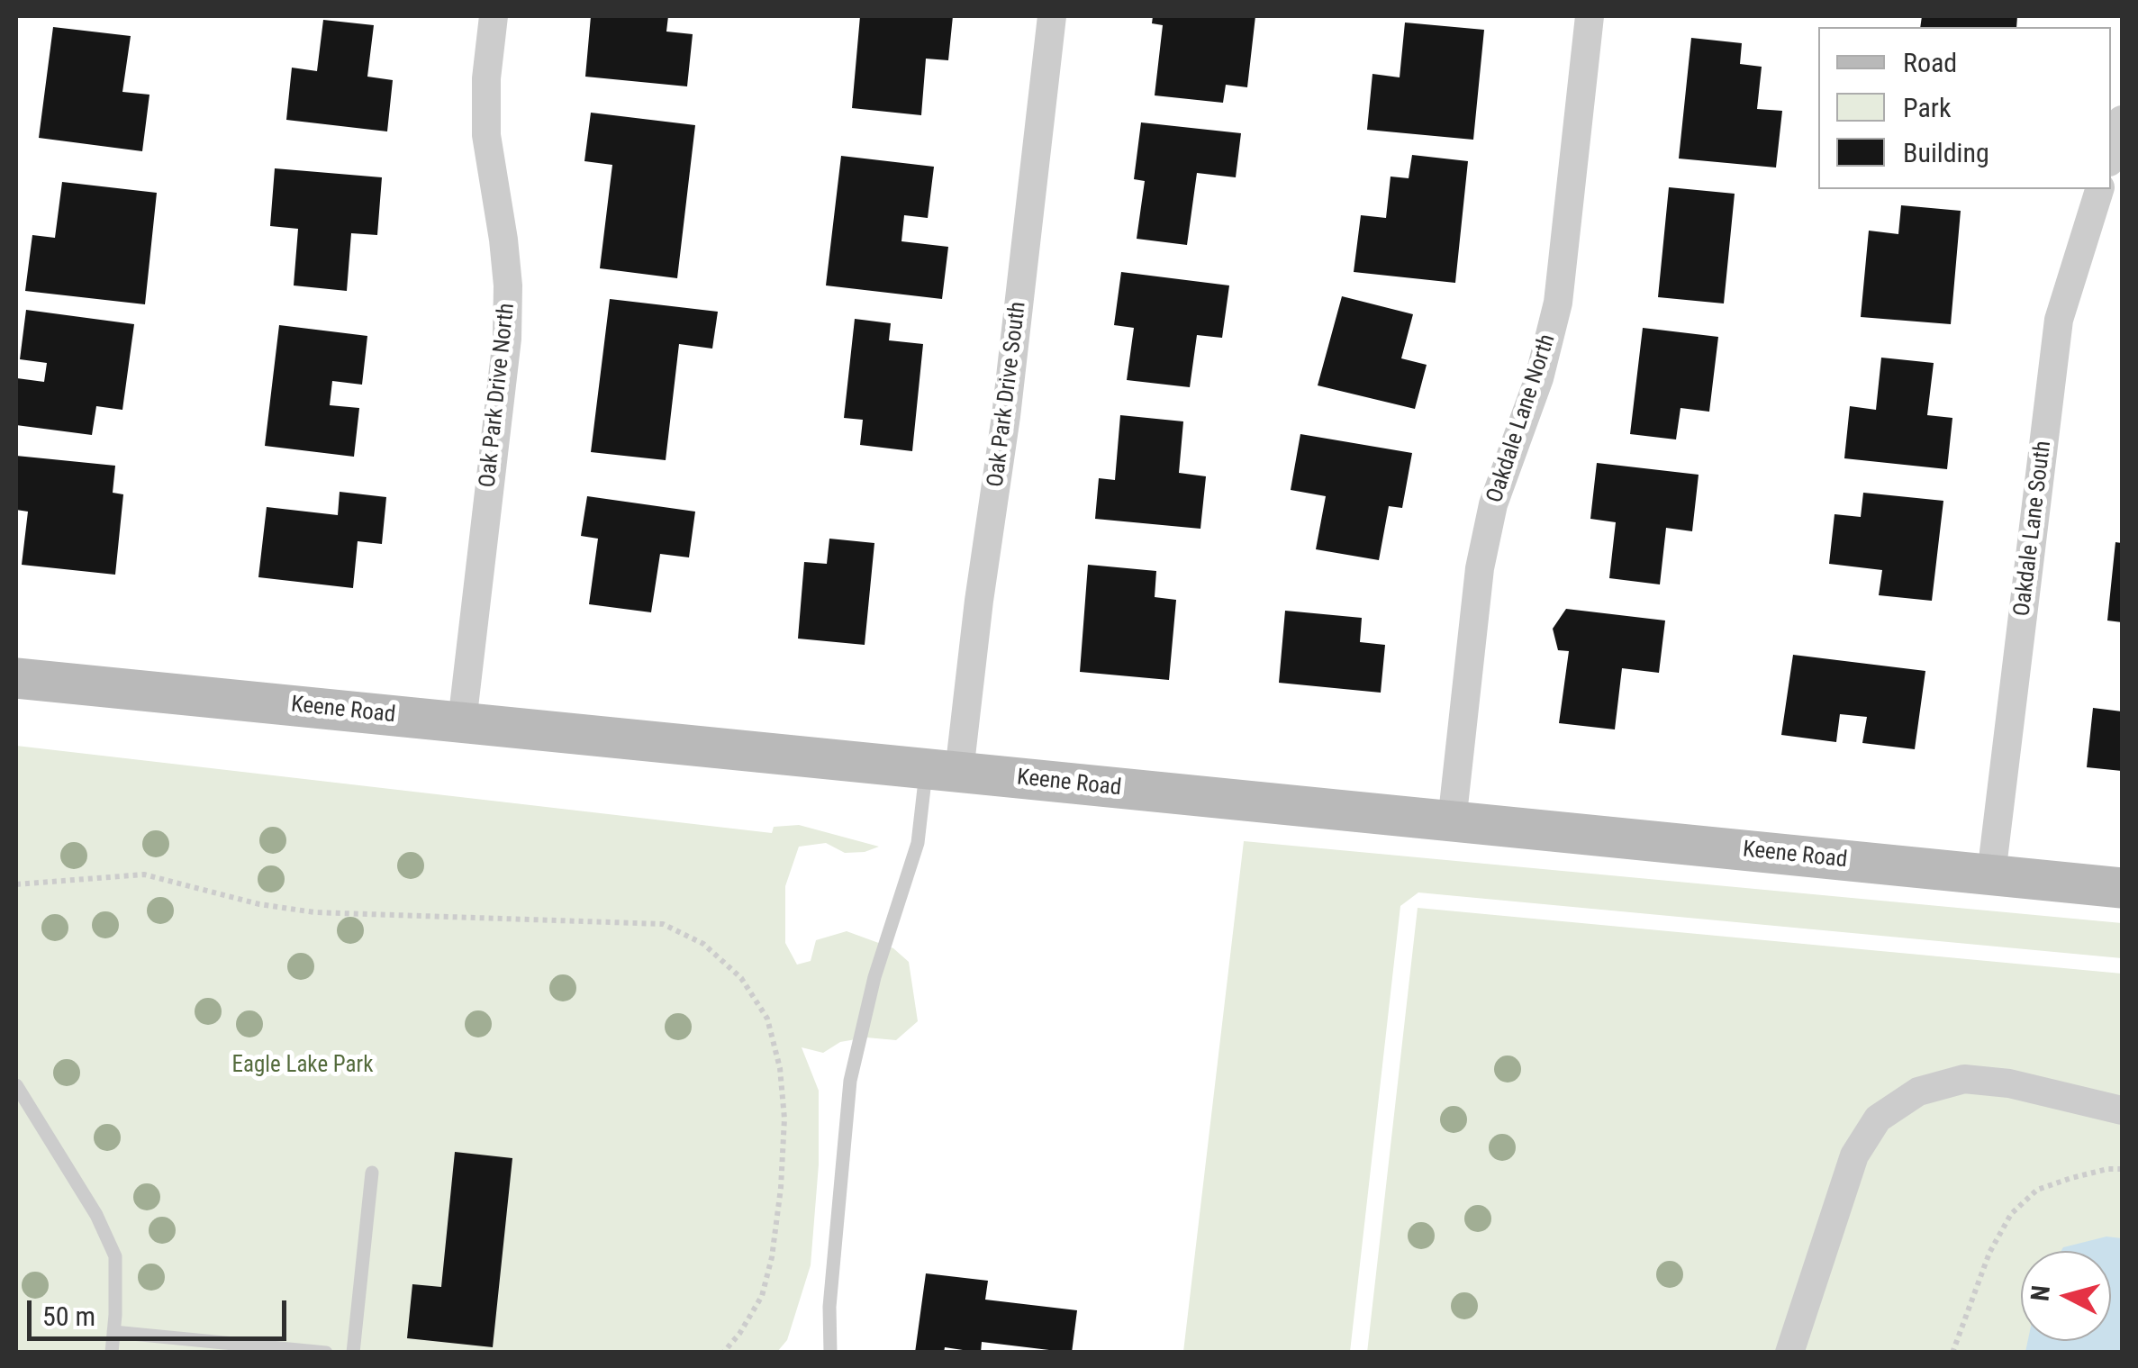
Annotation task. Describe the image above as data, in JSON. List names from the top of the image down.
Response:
{
  "streets": {
    "main road": ["Keene Road"],
    "street": [
      "Oak Park Drive South",
      "Oak Park Drive North",
      "Oakdale Lane North",
      "Oakdale Lane South"
    ]
  },
  "crossings": [
    ["Oak Park Drive South", "Keene Road"],
    ["Oak Park Drive North", "Keene Road"],
    ["Oakdale Lane North", "Keene Road"],
    ["Oakdale Lane South", "Keene Road"]
  ],
  "parks": ["Eagle Lake Park"],
  "legend": ["Road", "Park", "Building"],
  "scale_bar": "50 m",
  "north": "left"
}
